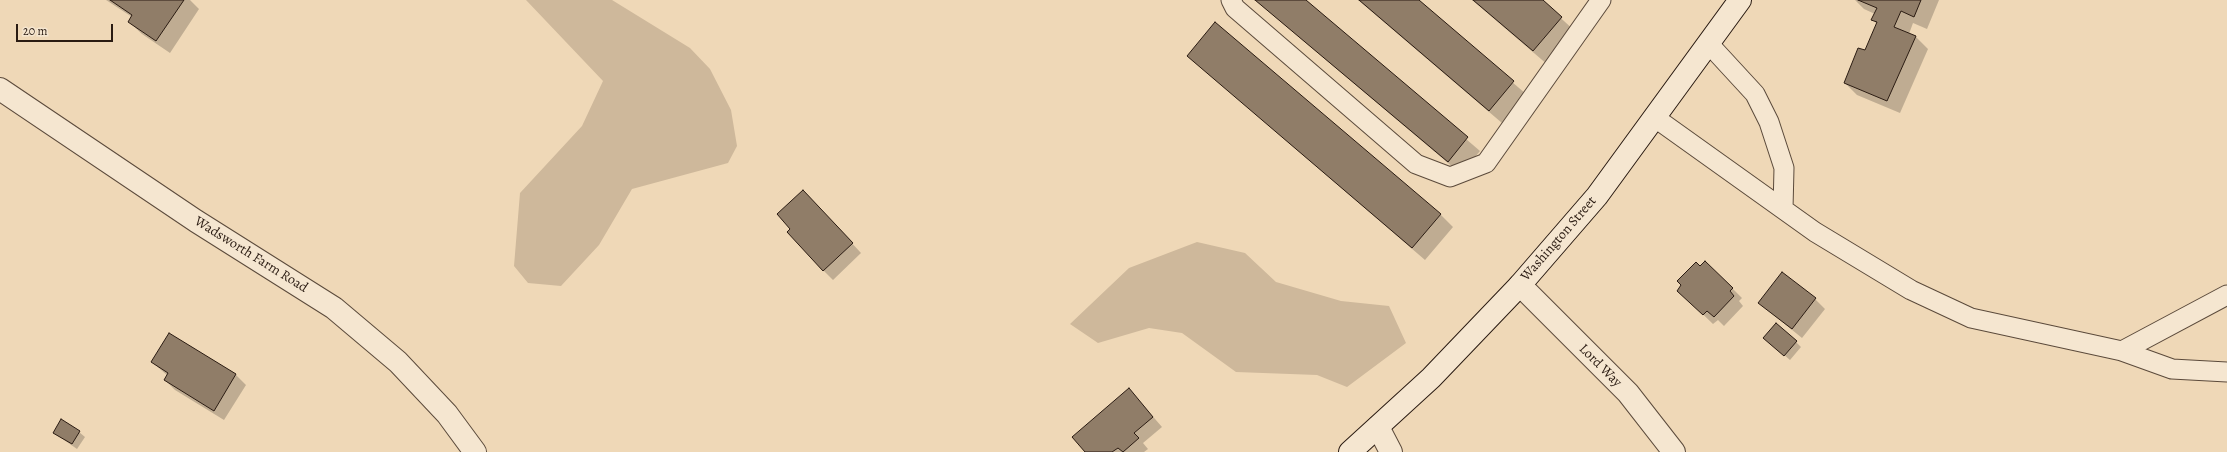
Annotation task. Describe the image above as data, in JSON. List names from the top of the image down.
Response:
{
  "streets": {
    "street": ["Washington Street", "Wadsworth Farm Road", "Lord Way"]
  },
  "crossings": [
    ["Washington Street", "Lord Way"]
  ],
  "scale_bar": "20 m"
}
